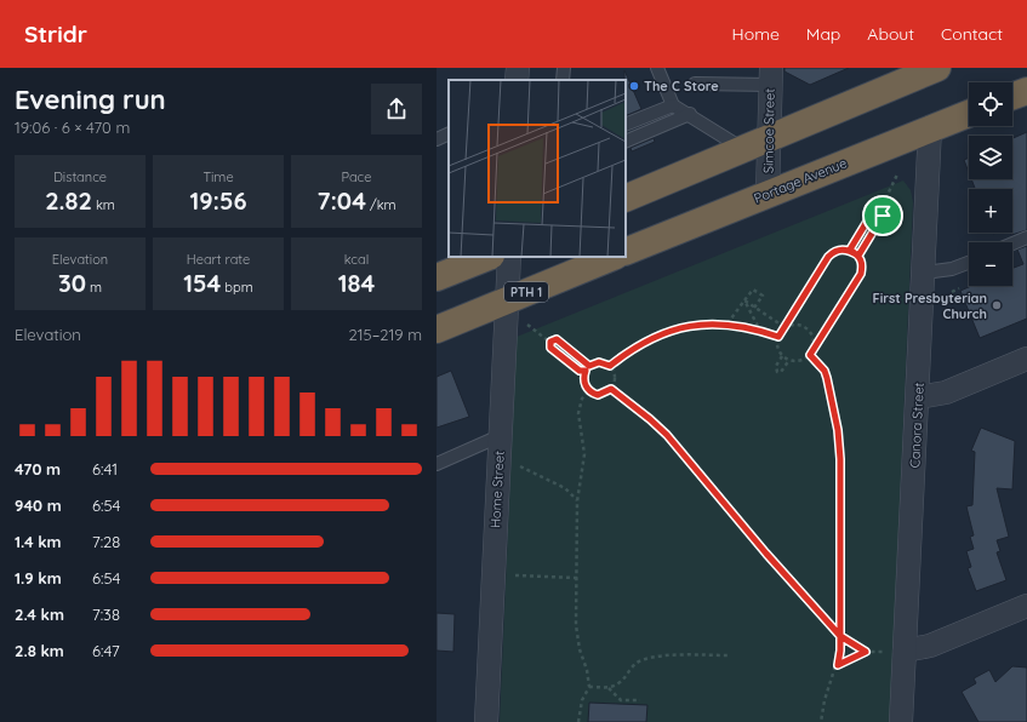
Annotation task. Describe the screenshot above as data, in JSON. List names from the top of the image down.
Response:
{
  "streets": {
    "highway": ["Portage Avenue", "PTH 1"],
    "street": ["Simcoe Street", "Canora Street", "Home Street"]
  },
  "crossings": [
    ["Simcoe Street", "Portage Avenue"],
    ["Portage Avenue", "Canora Street"],
    ["PTH 1", "Home Street"]
  ],
  "places": ["The C Store", "First Presbyterian Church"],
  "page": {
    "header": "Stridr",
    "nav": [
      "Home",
      "Map",
      "About",
      "Contact"
    ],
    "heading": ["Evening run", "19:06 · 6 × 470 m"],
    "map_buttons": ["+", "−"],
    "stats": [
      ["Distance", "2.82 km"],
      ["Time", "19:56"],
      ["Pace", "7:04 /km"],
      ["Elevation", "30 m"],
      ["Heart rate", "154 bpm"],
      ["kcal", "184"]
    ],
    "chart": ["Elevation", "215–219 m"],
    "list": [
      {
        "name": "470 m",
        "note": "6:41"
      },
      {
        "name": "940 m",
        "note": "6:54"
      },
      {
        "name": "1.4 km",
        "note": "7:28"
      },
      {
        "name": "1.9 km",
        "note": "6:54"
      },
      {
        "name": "2.4 km",
        "note": "7:38"
      },
      {
        "name": "2.8 km",
        "note": "6:47"
      }
    ]
  }
}
